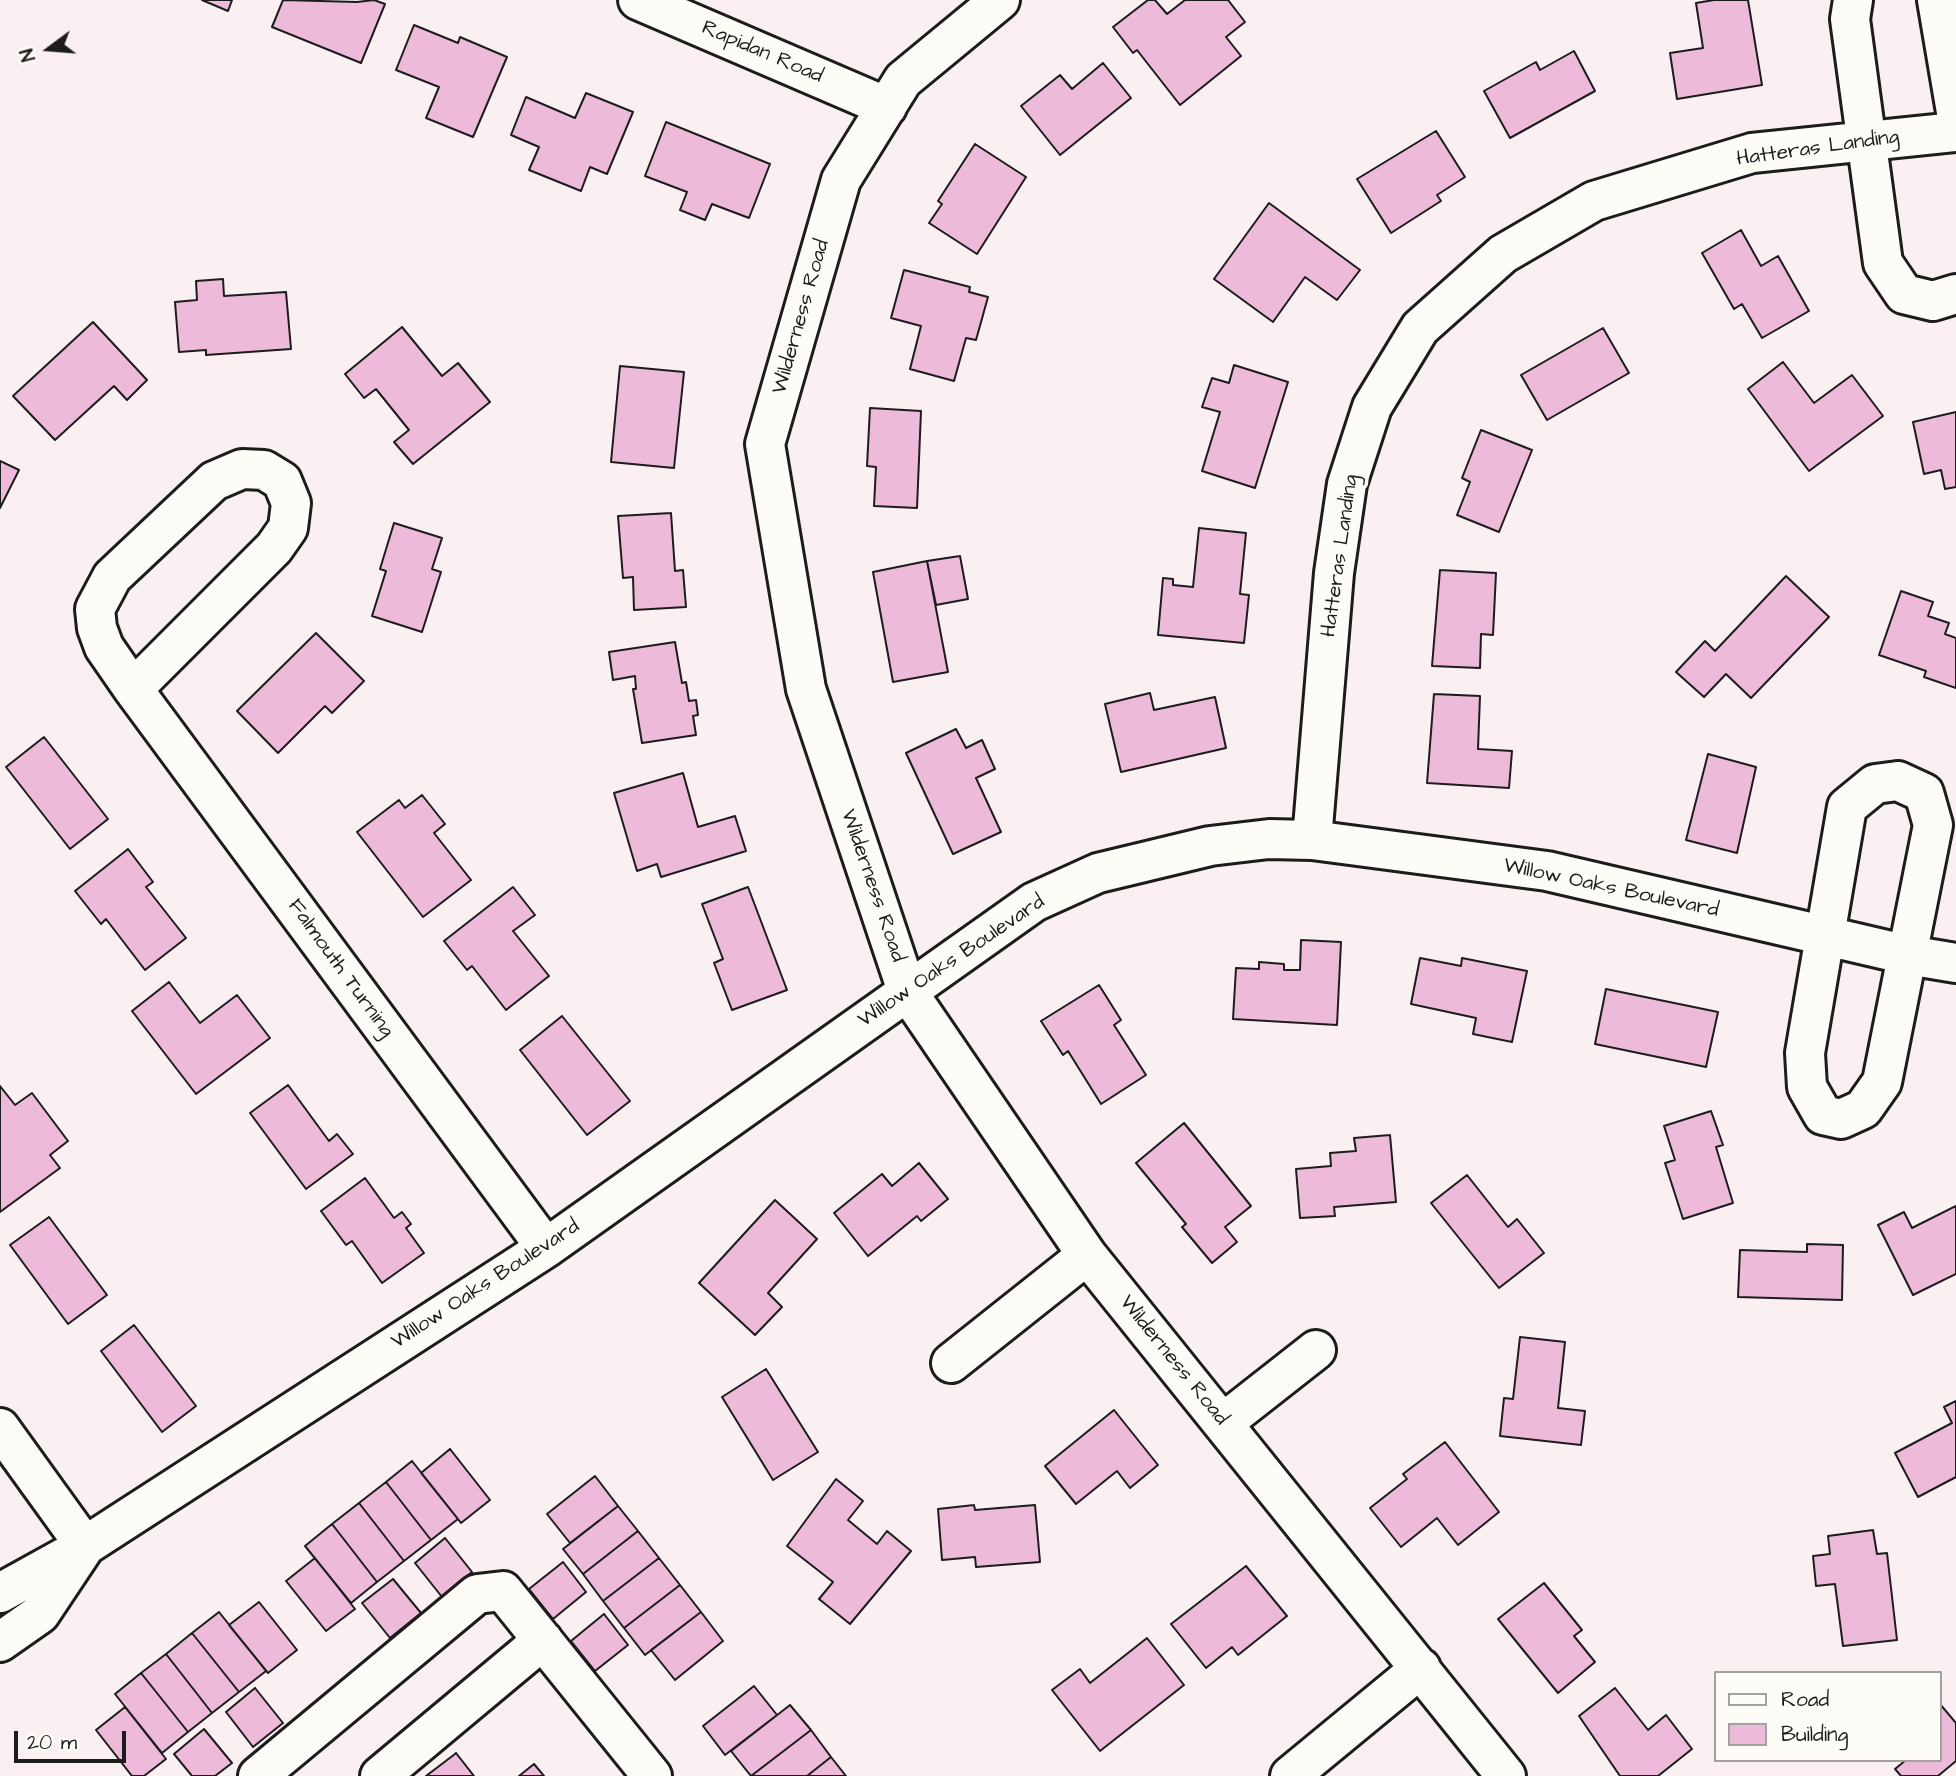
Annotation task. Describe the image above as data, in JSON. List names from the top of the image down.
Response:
{
  "streets": {
    "street": [
      "Rapidan Road",
      "Hatteras Landing",
      "Wilderness Road",
      "Willow Oaks Boulevard",
      "Falmouth Turning"
    ]
  },
  "crossings": [
    ["Rapidan Road", "Wilderness Road"],
    ["Hatteras Landing", "Willow Oaks Boulevard"],
    ["Wilderness Road", "Willow Oaks Boulevard"],
    ["Willow Oaks Boulevard", "Falmouth Turning"]
  ],
  "legend": ["Road", "Building"],
  "scale_bar": "20 m",
  "north": "left"
}
